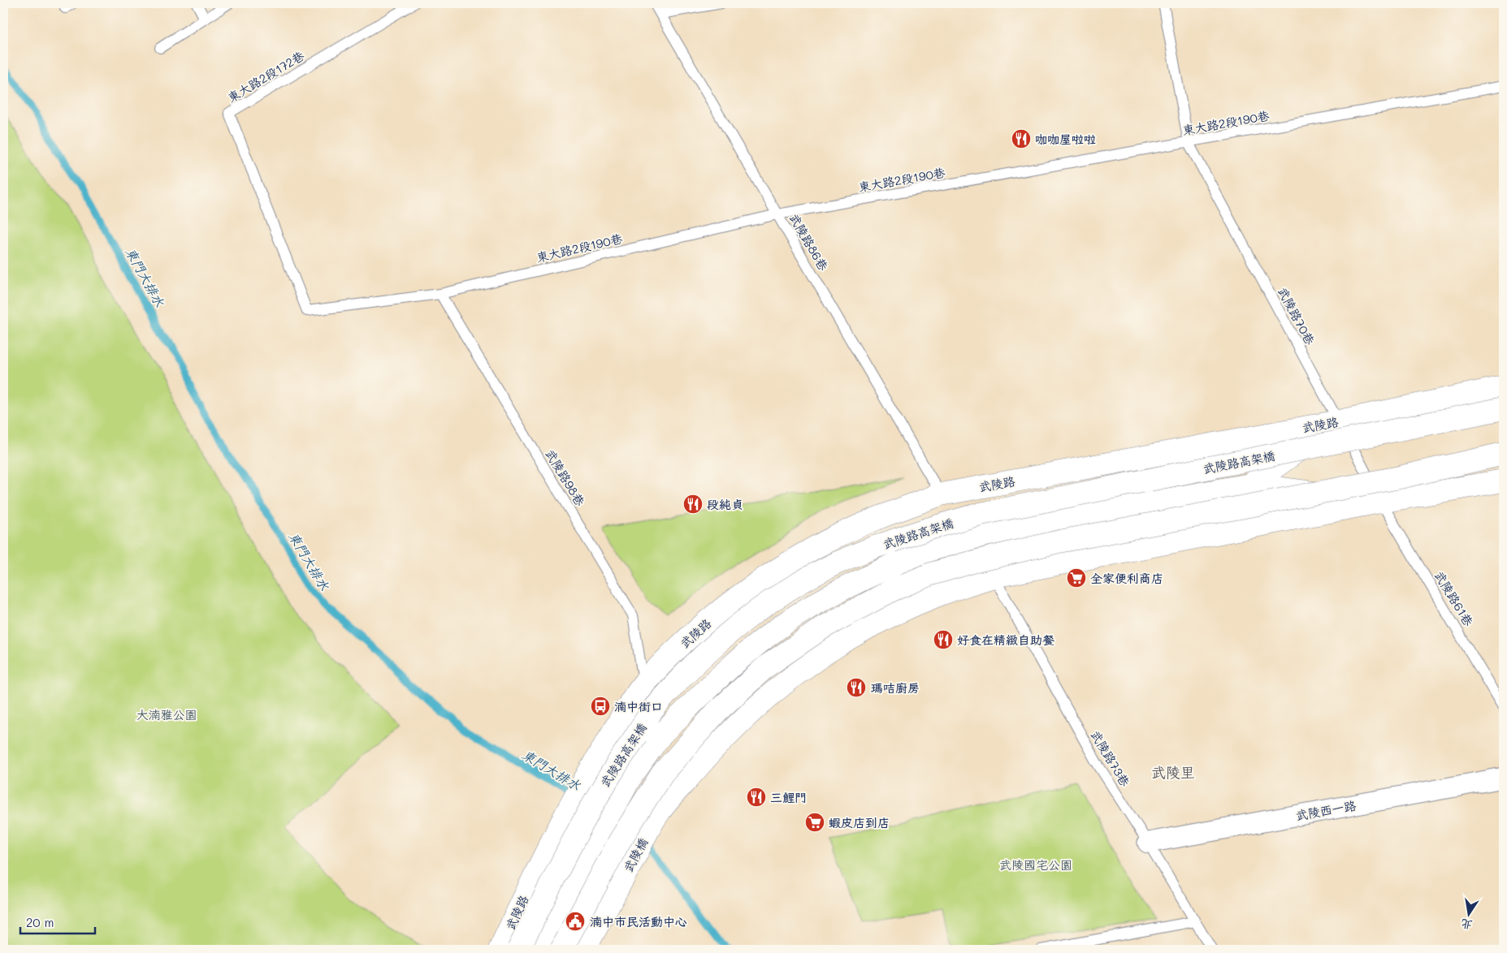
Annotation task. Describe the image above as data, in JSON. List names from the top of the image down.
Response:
{
  "streets": {
    "main road": ["武陵路", "武陵路高架橋", "武陵橋"],
    "street": ["武陵西一路"],
    "lane": [
      "東大路2段172巷",
      "東大路2段190巷",
      "武陵路86巷",
      "武陵路70巷",
      "武陵路98巷",
      "武陵路61巷",
      "武陵路73巷"
    ]
  },
  "crossings": [
    ["東大路2段172巷", "東大路2段190巷"],
    ["東大路2段190巷", "武陵路86巷"],
    ["東大路2段190巷", "武陵路70巷"],
    ["東大路2段190巷", "武陵路98巷"],
    ["武陵路86巷", "武陵路"],
    ["武陵路70巷", "武陵路"],
    ["武陵路70巷", "武陵路61巷"],
    ["武陵路", "武陵路98巷"],
    ["武陵路73巷", "武陵西一路"]
  ],
  "districts": ["武陵里"],
  "water": ["東門大排水"],
  "parks": ["大湳雅公園", "武陵國宅公園"],
  "places": {
    "restaurant": [
      "咖咖屋啦啦",
      "段純貞",
      "好食在精緻自助餐",
      "瑪咭廚房",
      "三鯉門"
    ],
    "supermarket": ["全家便利商店", "蝦皮店到店"],
    "bus stop": ["湳中街口"],
    "public building": ["湳中市民活動中心"]
  },
  "scale_bar": "20 m",
  "north": "bottom"
}
